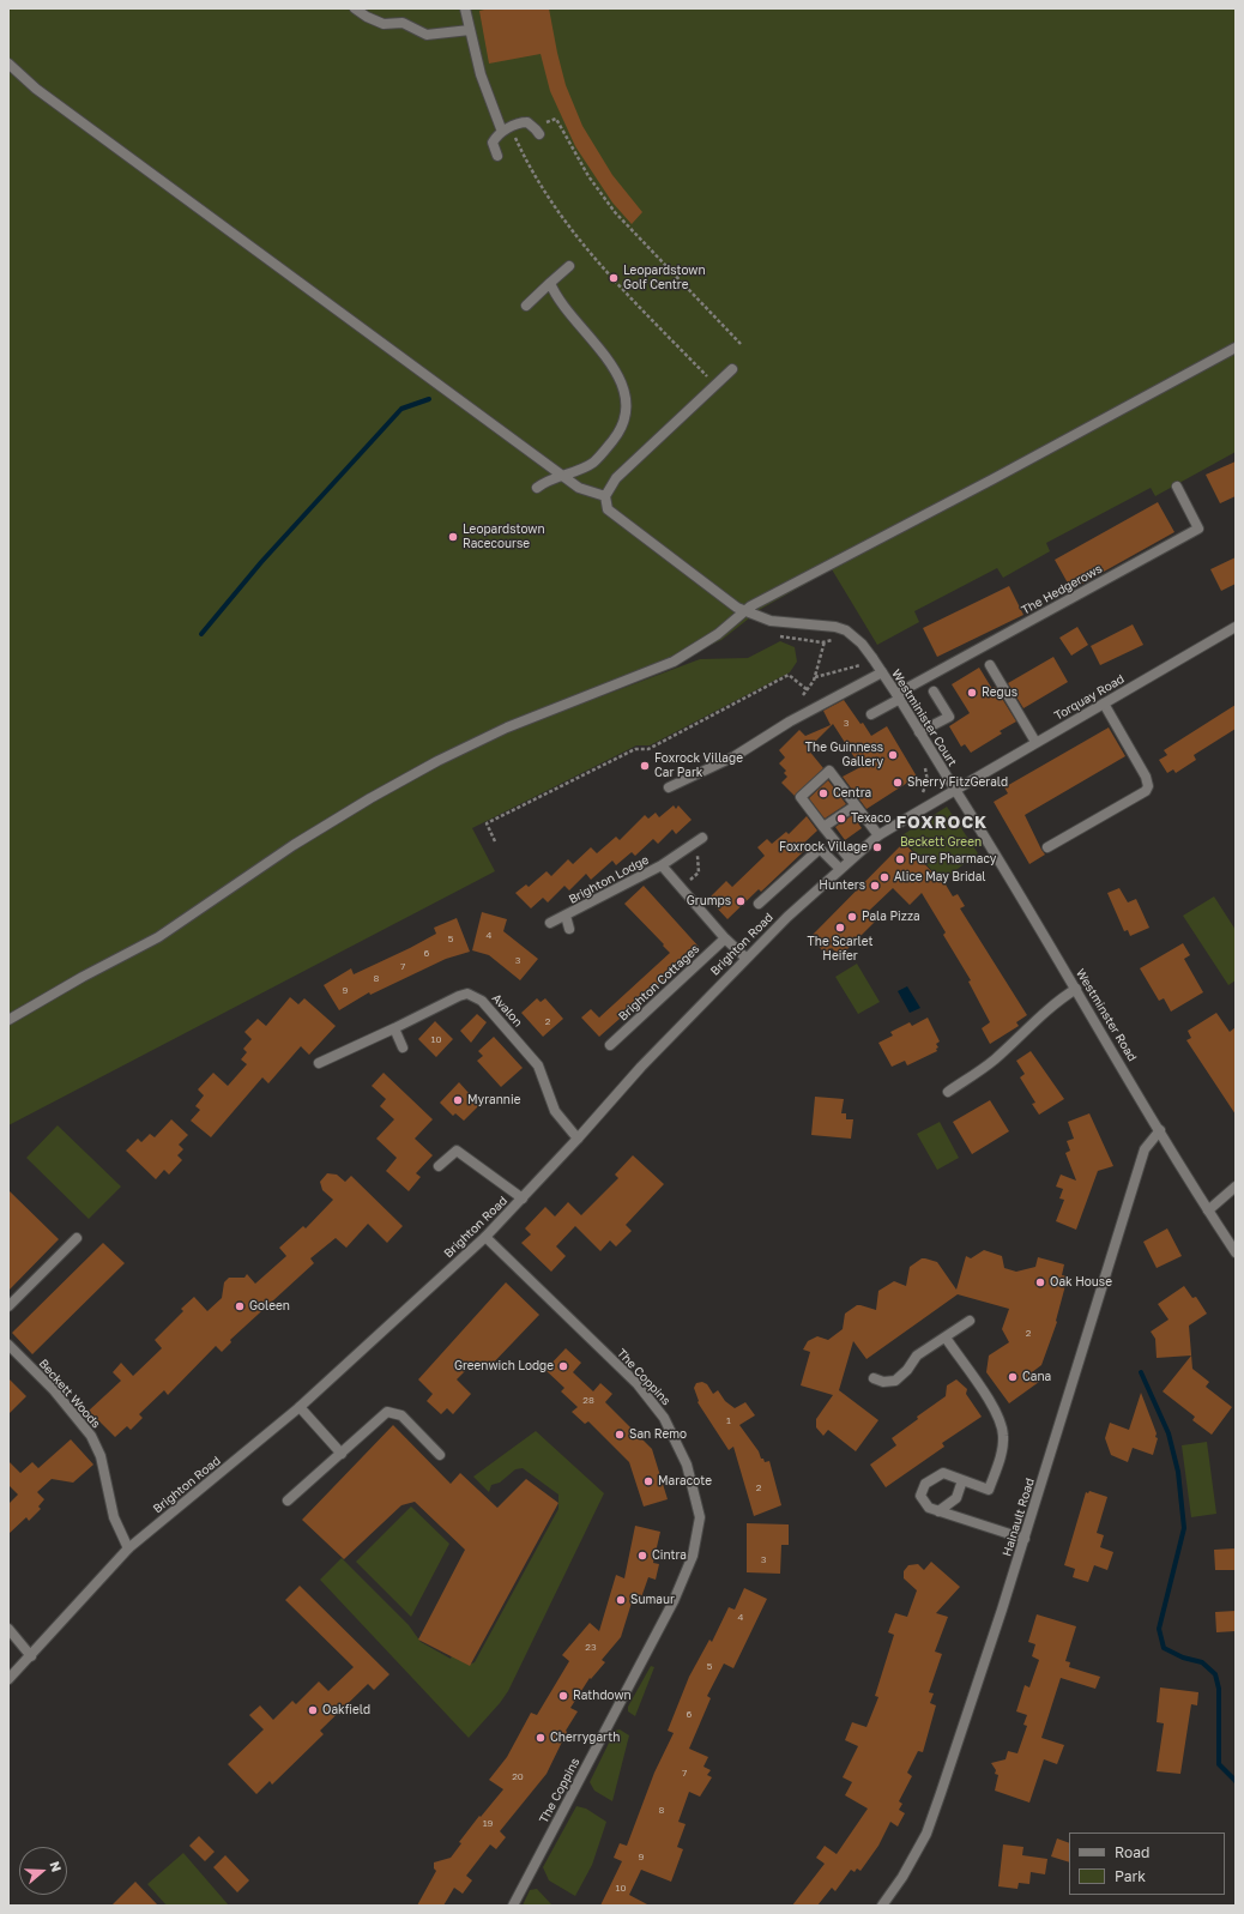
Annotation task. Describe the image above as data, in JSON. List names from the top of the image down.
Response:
{
  "streets": {
    "street": [
      "The Hedgerows",
      "Torquay Road",
      "Westminister Court",
      "Brighton Lodge",
      "Brighton Road",
      "Brighton Cottages",
      "Avalon",
      "Westminster Road",
      "The Coppins",
      "Beckett Woods",
      "Hainault Road"
    ]
  },
  "crossings": [
    ["The Hedgerows", "Westminister Court"],
    ["Torquay Road", "Westminister Court"],
    ["Torquay Road", "Brighton Road"],
    ["Torquay Road", "Westminster Road"],
    ["Westminister Court", "Brighton Road"],
    ["Westminister Court", "Westminster Road"],
    ["Brighton Lodge", "Brighton Road"],
    ["Brighton Lodge", "Brighton Cottages"],
    ["Brighton Road", "Avalon"],
    ["Brighton Road", "Westminster Road"],
    ["Brighton Road", "The Coppins"],
    ["Brighton Road", "Beckett Woods"],
    ["Westminster Road", "Hainault Road"]
  ],
  "districts": ["FOXROCK"],
  "parks": ["Beckett Green"],
  "places": [
    "Leopardstown Golf Centre",
    "Leopardstown Racecourse",
    "Regus",
    "The Guinness Gallery",
    "Foxrock Village Car Park",
    "Sherry FitzGerald",
    "Centra",
    "Texaco",
    "Foxrock Village",
    "Pure Pharmacy",
    "Alice May Bridal",
    "Hunters",
    "Grumps",
    "Pala Pizza",
    "The Scarlet Heifer",
    "Myrannie",
    "Oak House",
    "Goleen",
    "Greenwich Lodge",
    "Cana",
    "San Remo",
    "Maracote",
    "Cintra",
    "Sumaur",
    "Rathdown",
    "Oakfield",
    "Cherrygarth"
  ],
  "house_numbers": [
    "3",
    "4",
    "5",
    "6",
    "3",
    "7",
    "8",
    "9",
    "2",
    "10",
    "2",
    "28",
    "1",
    "2",
    "3",
    "4",
    "23",
    "5",
    "6",
    "7",
    "20",
    "8",
    "19",
    "9",
    "10"
  ],
  "legend": ["Road", "Park"],
  "north": "right"
}
